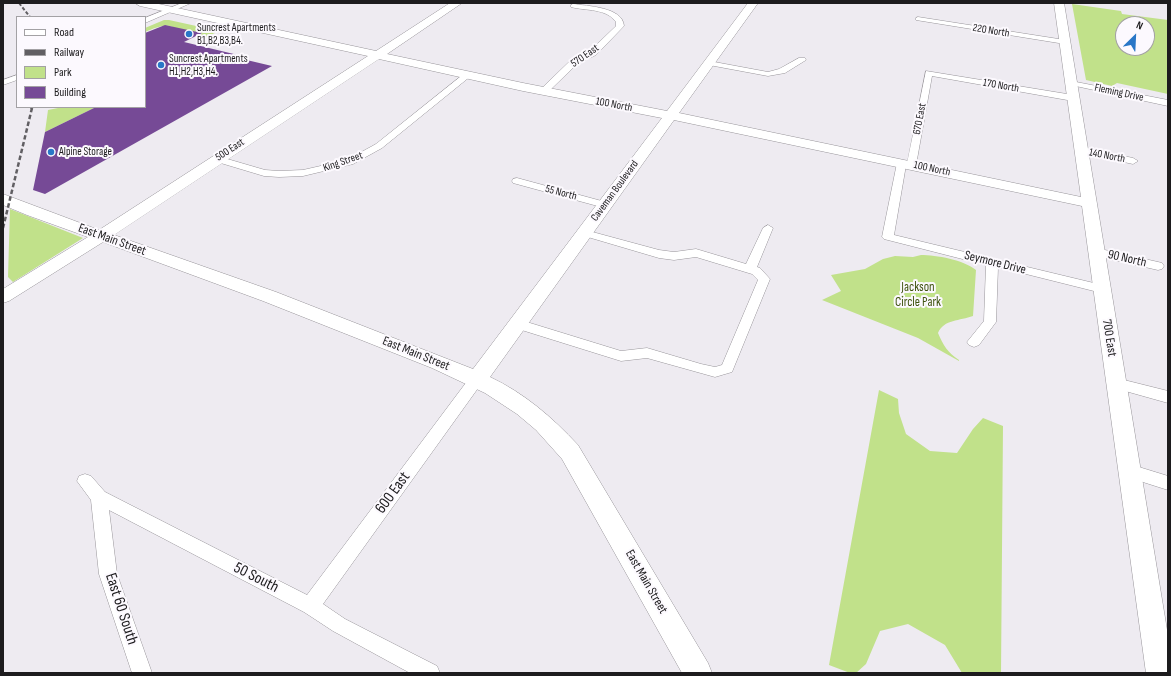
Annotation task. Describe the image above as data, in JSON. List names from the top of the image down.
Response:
{
  "streets": {
    "street": [
      "220 North",
      "570 East",
      "170 North",
      "Fleming Drive",
      "100 North",
      "670 East",
      "500 East",
      "140 North",
      "King Street",
      "Caveman Boulevard",
      "55 North",
      "East Main Street",
      "90 North",
      "Seymore Drive",
      "700 East",
      "600 East",
      "50 South",
      "East 60 South"
    ]
  },
  "crossings": [
    ["220 North", "700 East"],
    ["570 East", "100 North"],
    ["170 North", "Fleming Drive"],
    ["170 North", "670 East"],
    ["170 North", "700 East"],
    ["Fleming Drive", "700 East"],
    ["100 North", "670 East"],
    ["100 North", "500 East"],
    ["100 North", "King Street"],
    ["100 North", "Caveman Boulevard"],
    ["100 North", "700 East"],
    ["670 East", "Seymore Drive"],
    ["500 East", "King Street"],
    ["500 East", "East Main Street"],
    ["140 North", "700 East"],
    ["Caveman Boulevard", "55 North"],
    ["Caveman Boulevard", "East Main Street"],
    ["Caveman Boulevard", "600 East"],
    ["East Main Street", "600 East"],
    ["90 North", "700 East"],
    ["Seymore Drive", "700 East"],
    ["600 East", "50 South"],
    ["50 South", "East 60 South"]
  ],
  "parks": ["Jackson Circle Park"],
  "places": ["Suncrest Apartments B1,B2,B3,B4.", "Suncrest Apartments H1,H2,H3,H4.", "Alpine Storage"],
  "legend": [
    "Road",
    "Railway",
    "Park",
    "Building"
  ],
  "north": "top right"
}
